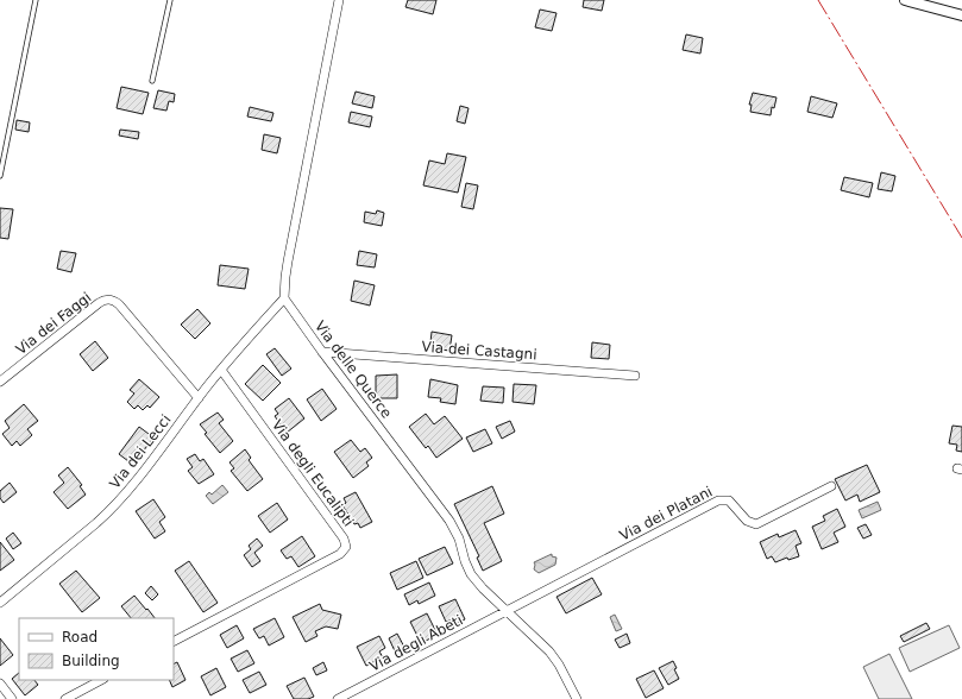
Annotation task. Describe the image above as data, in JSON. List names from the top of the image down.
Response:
{
  "streets": {
    "street": [
      "Via dei Faggi",
      "Via dei Castagni",
      "Via delle Querce",
      "Via dei Lecci",
      "Via degli Eucalipti",
      "Via dei Platani",
      "Via degli Abeti"
    ]
  },
  "crossings": [
    ["Via dei Faggi", "Via dei Lecci"],
    ["Via dei Castagni", "Via delle Querce"],
    ["Via delle Querce", "Via dei Lecci"],
    ["Via delle Querce", "Via dei Platani"],
    ["Via delle Querce", "Via degli Abeti"],
    ["Via dei Lecci", "Via degli Eucalipti"],
    ["Via dei Platani", "Via degli Abeti"]
  ],
  "legend": ["Road", "Building"]
}
